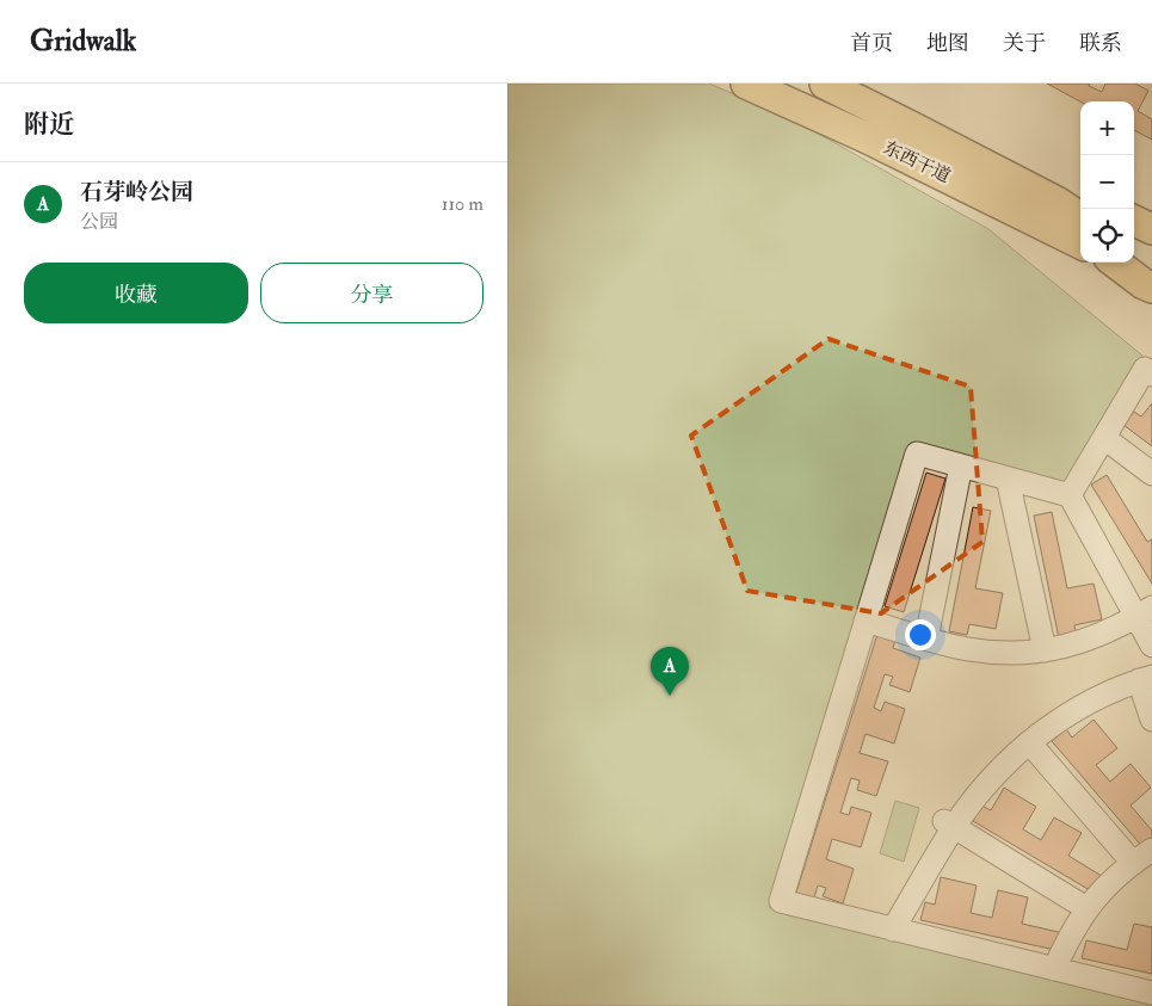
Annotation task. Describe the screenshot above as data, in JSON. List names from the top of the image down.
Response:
{
  "streets": {
    "main road": ["东西干道"]
  },
  "page": {
    "header": "Gridwalk",
    "nav": [
      "首页",
      "地图",
      "关于",
      "联系"
    ],
    "heading": "附近",
    "map_buttons": ["+", "−"],
    "list": [
      {
        "mark": "A",
        "name": "石芽岭公园",
        "note": "公园",
        "value": "110 m"
      }
    ],
    "buttons": ["收藏", "分享"],
    "pins": "A"
  }
}
